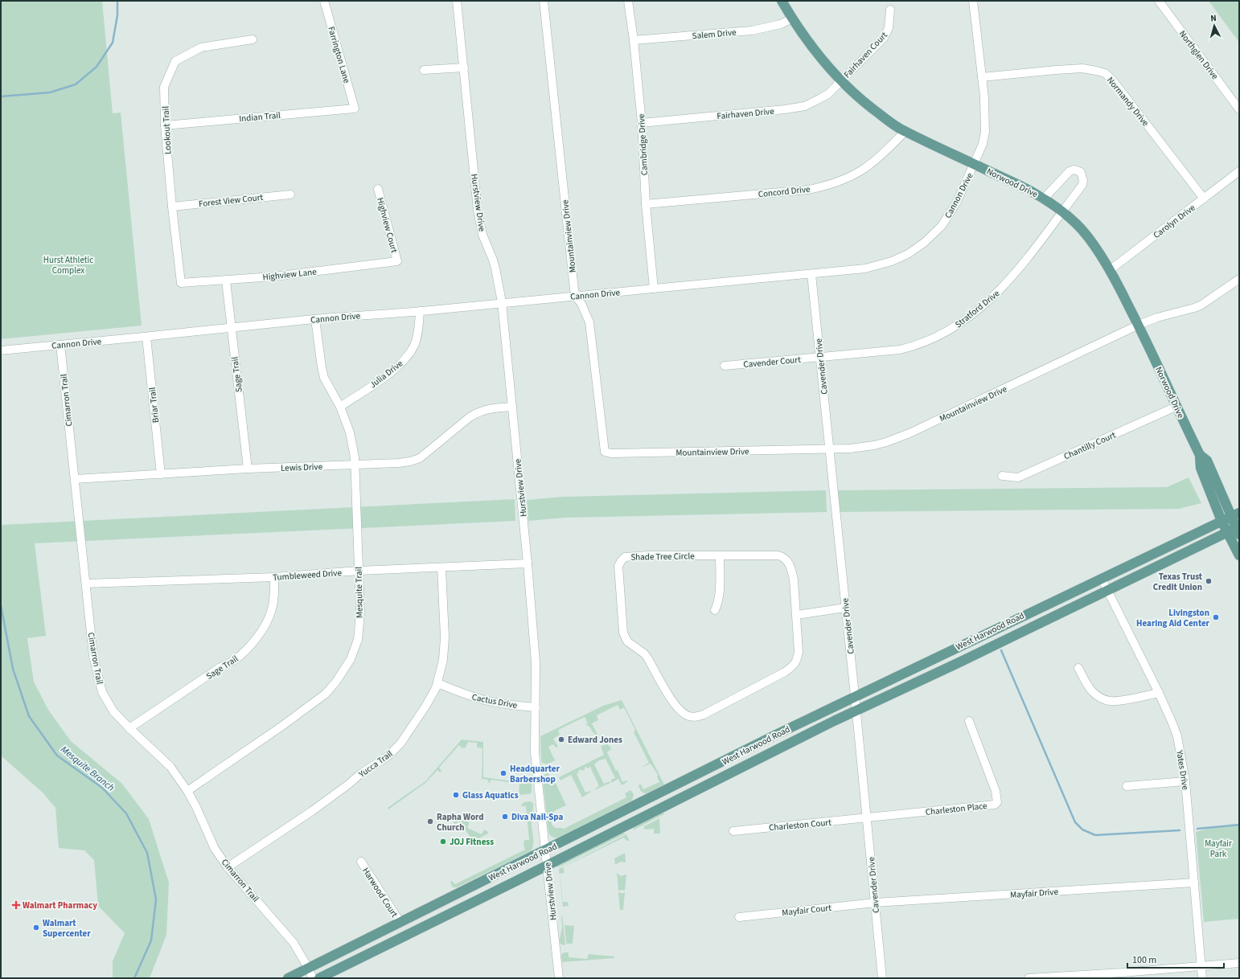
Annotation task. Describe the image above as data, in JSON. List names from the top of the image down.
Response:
{
  "streets": {
    "main road": ["Norwood Drive", "West Harwood Road"],
    "street": [
      "Salem Drive",
      "Farrington Lane",
      "Fairhaven Court",
      "Northglen Drive",
      "Normandy Drive",
      "Fairhaven Drive",
      "Indian Trail",
      "Lookout Trail",
      "Cambridge Drive",
      "Concord Drive",
      "Cannon Drive",
      "Forest View Court",
      "Hurstview Drive",
      "Carolyn Drive",
      "Highview Court",
      "Mountainview Drive",
      "Highview Lane",
      "Stratford Drive",
      "Cavender Court",
      "Cavender Drive",
      "Julia Drive",
      "Sage Trail",
      "Cimarron Trail",
      "Briar Trail",
      "Chantilly Court",
      "Lewis Drive",
      "Shade Tree Circle",
      "Tumbleweed Drive",
      "Mesquite Trail",
      "Cactus Drive",
      "Yucca Trail",
      "Yates Drive",
      "Charleston Place",
      "Charleston Court",
      "Harwood Court",
      "Mayfair Drive",
      "Mayfair Court"
    ]
  },
  "crossings": [
    ["Salem Drive", "Cambridge Drive"],
    ["Salem Drive", "Norwood Drive"],
    ["Farrington Lane", "Indian Trail"],
    ["Fairhaven Court", "Fairhaven Drive"],
    ["Fairhaven Court", "Norwood Drive"],
    ["Normandy Drive", "Cannon Drive"],
    ["Normandy Drive", "Carolyn Drive"],
    ["Fairhaven Drive", "Cambridge Drive"],
    ["Fairhaven Drive", "Norwood Drive"],
    ["Indian Trail", "Lookout Trail"],
    ["Lookout Trail", "Forest View Court"],
    ["Lookout Trail", "Highview Lane"],
    ["Cambridge Drive", "Concord Drive"],
    ["Cambridge Drive", "Cannon Drive"],
    ["Norwood Drive", "Concord Drive"],
    ["Norwood Drive", "Cannon Drive"],
    ["Norwood Drive", "Carolyn Drive"],
    ["Norwood Drive", "Mountainview Drive"],
    ["Norwood Drive", "Stratford Drive"],
    ["Norwood Drive", "Chantilly Court"],
    ["Norwood Drive", "West Harwood Road"],
    ["Cannon Drive", "Hurstview Drive"],
    ["Cannon Drive", "Mountainview Drive"],
    ["Cannon Drive", "Cavender Drive"],
    ["Cannon Drive", "Julia Drive"],
    ["Cannon Drive", "Sage Trail"],
    ["Cannon Drive", "Cimarron Trail"],
    ["Cannon Drive", "Briar Trail"],
    ["Cannon Drive", "Mesquite Trail"],
    ["Hurstview Drive", "Lewis Drive"],
    ["Hurstview Drive", "Tumbleweed Drive"],
    ["Hurstview Drive", "West Harwood Road"],
    ["Hurstview Drive", "Cactus Drive"],
    ["Highview Court", "Highview Lane"],
    ["Mountainview Drive", "Cavender Drive"],
    ["Highview Lane", "Sage Trail"],
    ["Stratford Drive", "Cavender Court"],
    ["Stratford Drive", "Cavender Drive"],
    ["Cavender Court", "Cavender Drive"],
    ["Cavender Drive", "West Harwood Road"],
    ["Cavender Drive", "Charleston Place"],
    ["Cavender Drive", "Charleston Court"],
    ["Cavender Drive", "Mayfair Drive"],
    ["Cavender Drive", "Mayfair Court"],
    ["Julia Drive", "Mesquite Trail"],
    ["Sage Trail", "Cimarron Trail"],
    ["Sage Trail", "Lewis Drive"],
    ["Sage Trail", "Tumbleweed Drive"],
    ["Cimarron Trail", "Lewis Drive"],
    ["Cimarron Trail", "Tumbleweed Drive"],
    ["Cimarron Trail", "Mesquite Trail"],
    ["Cimarron Trail", "West Harwood Road"],
    ["Cimarron Trail", "Yucca Trail"],
    ["Briar Trail", "Lewis Drive"],
    ["Lewis Drive", "Mesquite Trail"],
    ["Tumbleweed Drive", "Mesquite Trail"],
    ["Tumbleweed Drive", "Yucca Trail"],
    ["West Harwood Road", "Yates Drive"],
    ["West Harwood Road", "Harwood Court"],
    ["Cactus Drive", "Yucca Trail"],
    ["Yates Drive", "Mayfair Drive"],
    ["Charleston Place", "Charleston Court"],
    ["Mayfair Drive", "Mayfair Court"]
  ],
  "water": ["Mesquite Branch"],
  "parks": ["Hurst Athletic Complex", "Mayfair Park"],
  "places": {
    "other": [
      "Texas Trust Credit Union",
      "Livingston Hearing Aid Center",
      "Edward Jones",
      "Headquarter Barbershop",
      "Glass Aquatics",
      "Diva Nail-Spa",
      "Rapha Word Church",
      "JOJ Fitness",
      "Walmart Supercenter"
    ],
    "health": ["Walmart Pharmacy"]
  },
  "scale_bar": "100 m",
  "north": "top"
}
